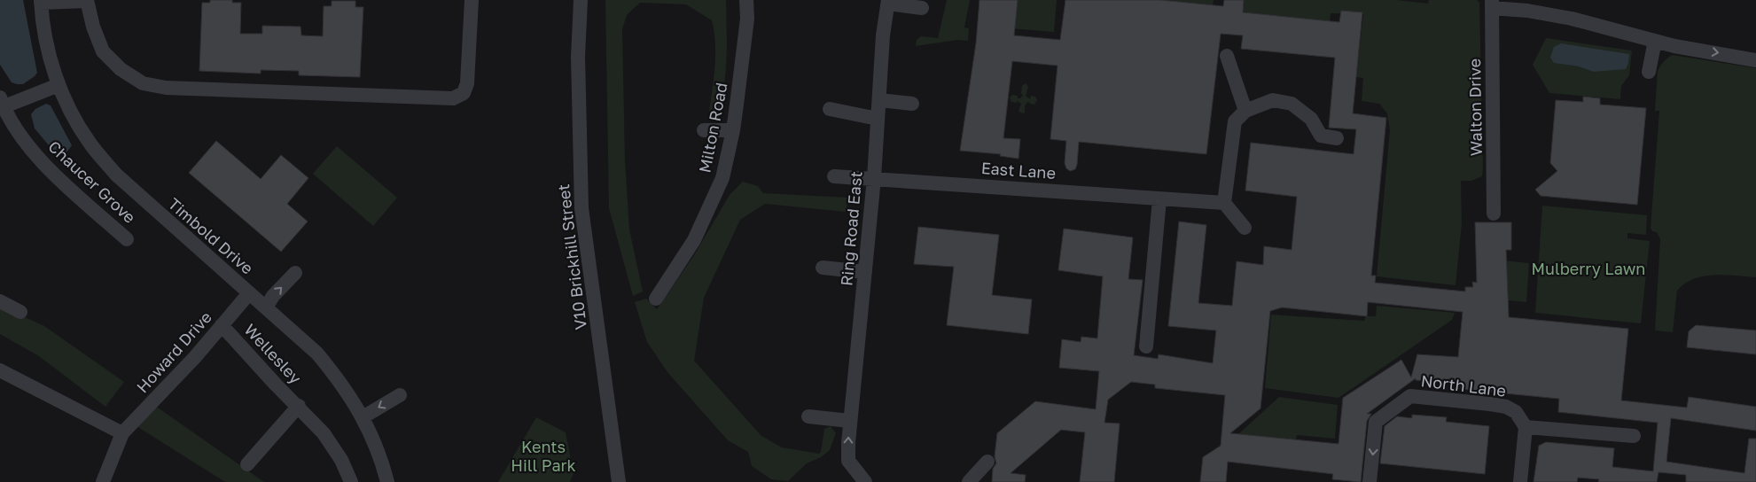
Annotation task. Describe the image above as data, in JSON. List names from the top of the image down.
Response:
{
  "streets": {
    "street": [
      "Walton Drive",
      "Milton Road",
      "East Lane",
      "Chaucer Grove",
      "Ring Road East",
      "Timbold Drive",
      "V10 Brickhill Street",
      "Howard Drive",
      "Wellesley",
      "North Lane"
    ]
  },
  "crossings": [
    ["East Lane", "Ring Road East"],
    ["Timbold Drive", "Howard Drive"],
    ["Howard Drive", "Wellesley"]
  ],
  "parks": ["Mulberry Lawn", "Kents Hill Park"]
}
